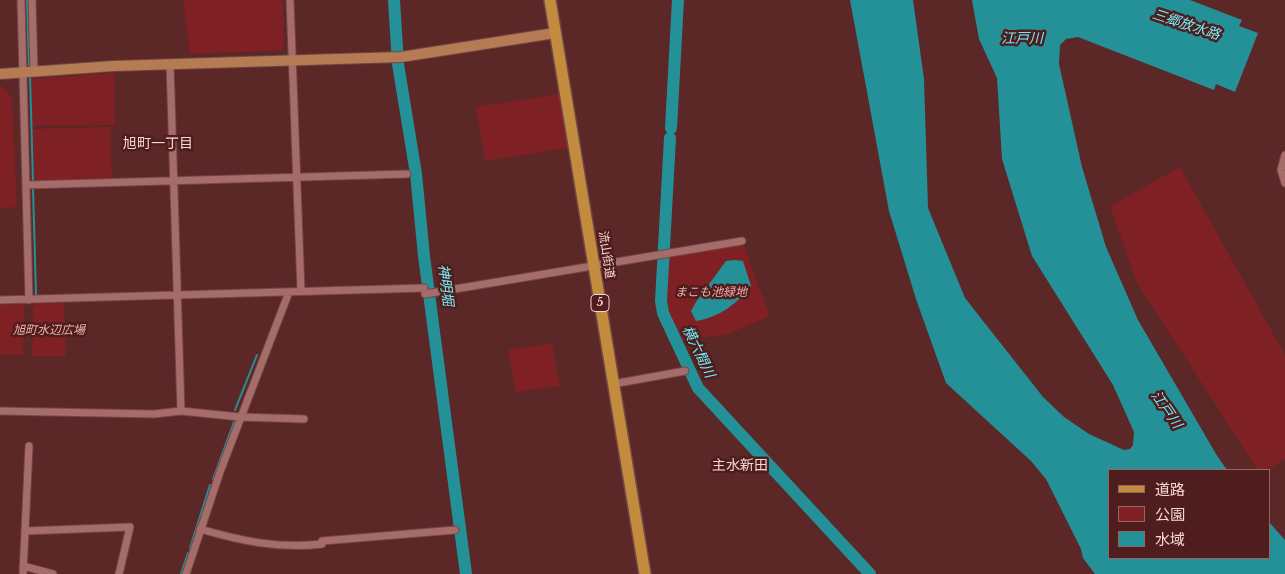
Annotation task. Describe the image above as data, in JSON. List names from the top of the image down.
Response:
{
  "streets": {
    "main road": ["流山街道", "5"]
  },
  "districts": ["旭町一丁目", "主水新田"],
  "water": [
    "三郷放水路",
    "江戸川",
    "神明堀",
    "横六間川"
  ],
  "parks": ["まこも池緑地", "旭町水辺広場"],
  "legend": ["道路", "公園", "水域"]
}
